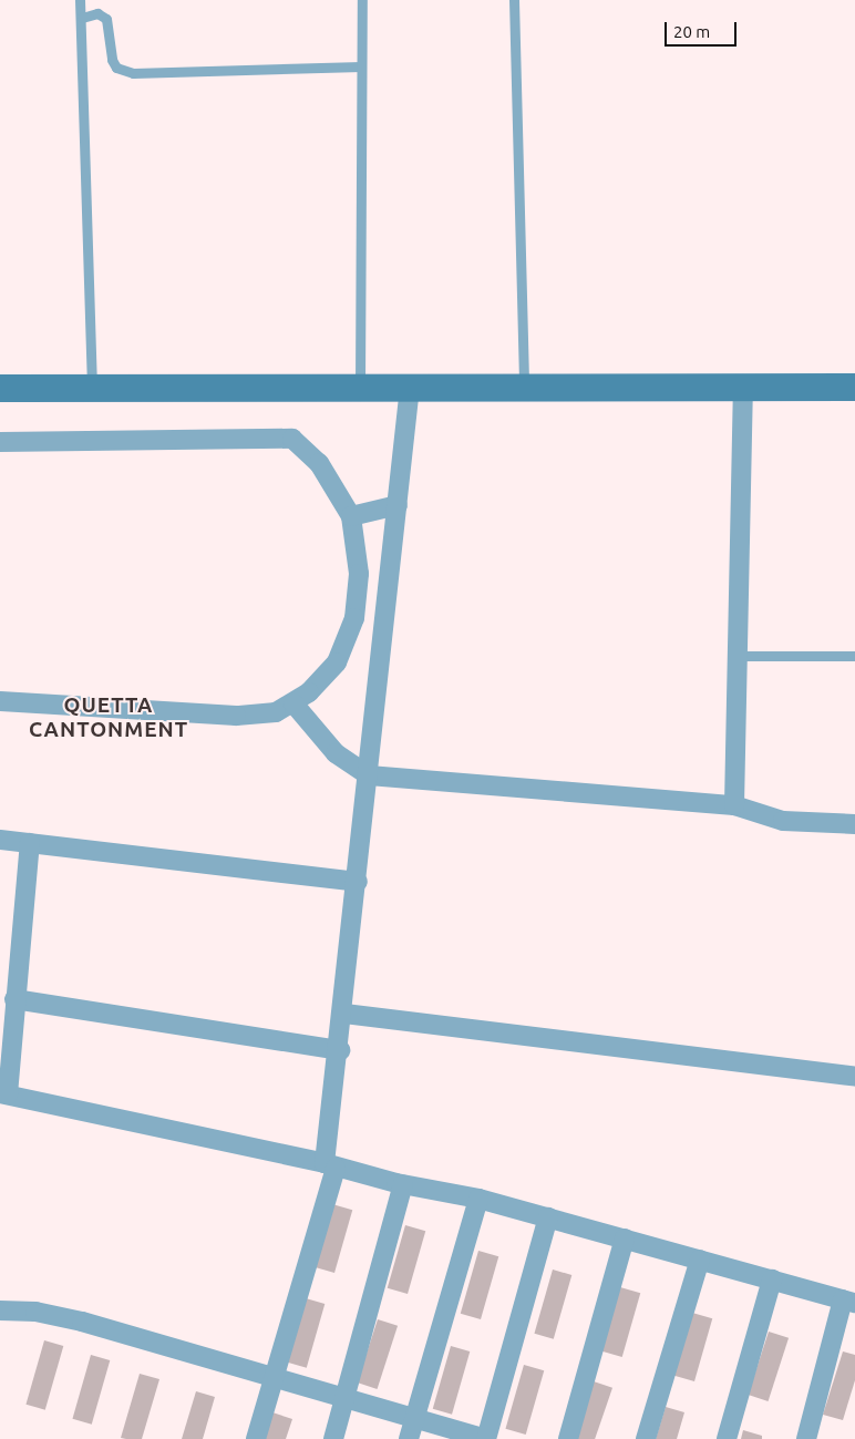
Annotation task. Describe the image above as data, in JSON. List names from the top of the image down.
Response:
{
  "districts": ["QUETTA CANTONMENT"],
  "scale_bar": "20 m"
}
